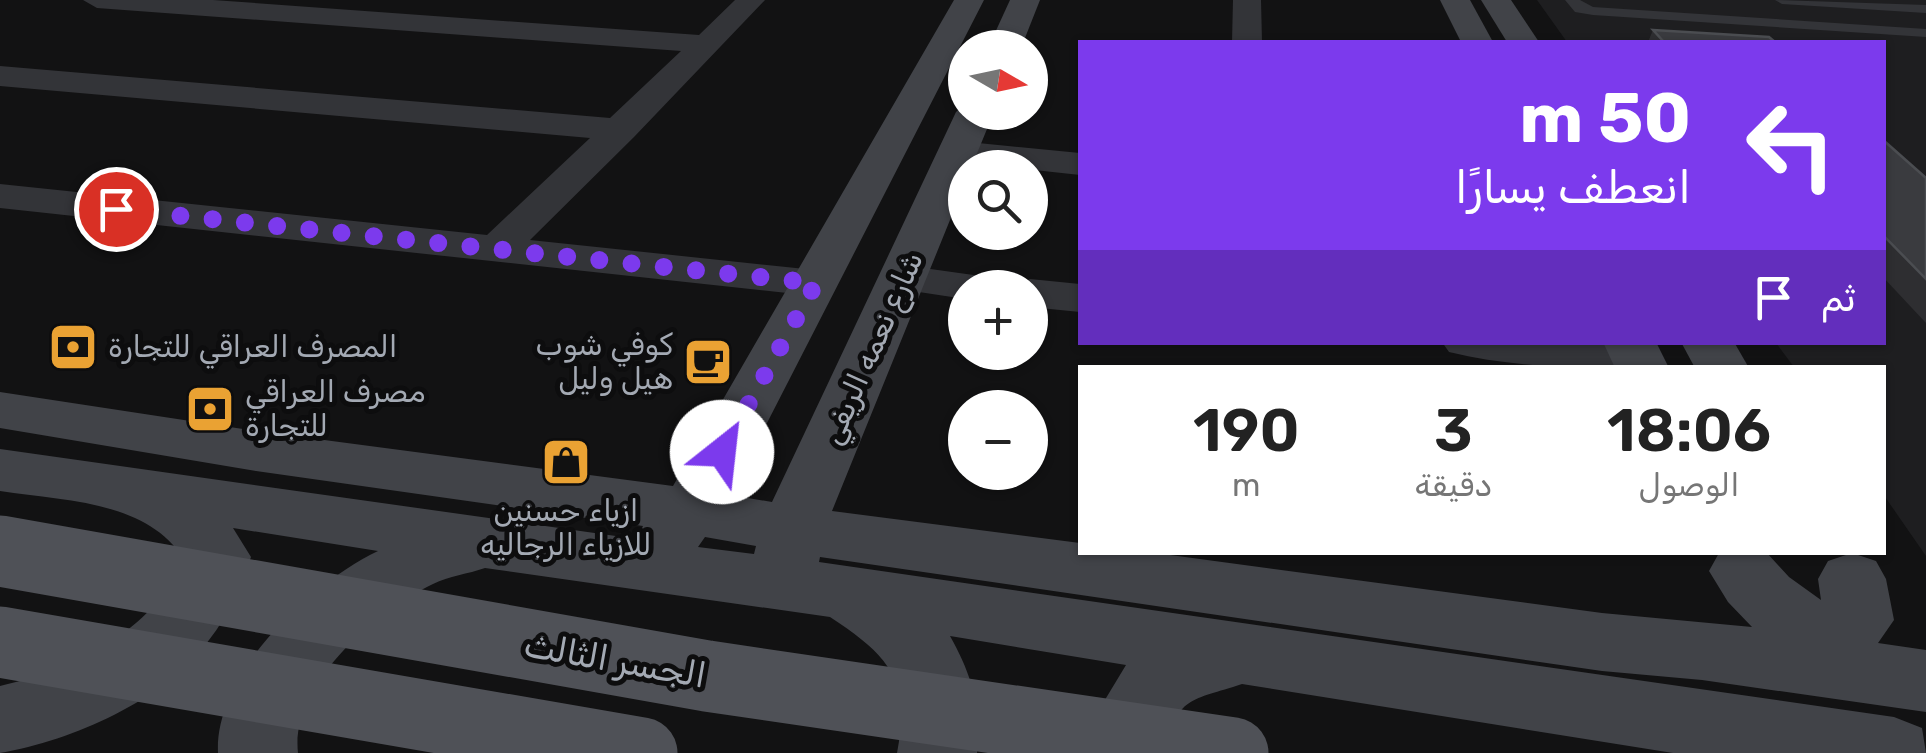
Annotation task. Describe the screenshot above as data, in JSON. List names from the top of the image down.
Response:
{
  "streets": {
    "main road": ["الجسر الثالث"],
    "street": ["شارع نعمه الريفي"]
  },
  "places": {
    "bank": ["المصرف العراقي للتجارة", "مصرف العراقي للتجارة"],
    "cafe": ["كوفي شوب هيل وليل"],
    "shop": ["ازياء حسنين للازياء الرجاليه"]
  },
  "north": "right",
  "page": {
    "map_buttons": ["+", "−"],
    "turn": ["50 m", "انعطف يسارًا"],
    "then": "ثم",
    "eta": [
      "18:06",
      "الوصول",
      "3",
      "دقيقة",
      "190",
      "m"
    ]
  }
}
